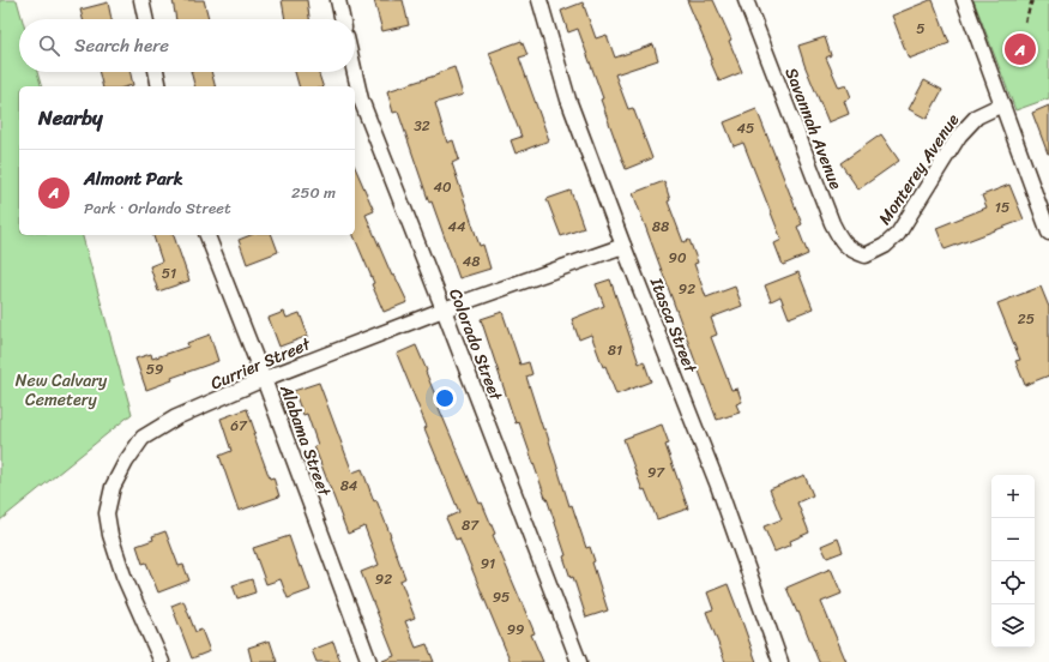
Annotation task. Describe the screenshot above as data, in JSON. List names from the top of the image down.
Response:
{
  "streets": {
    "street": [
      "Savannah Avenue",
      "Monterey Avenue",
      "Itasca Street",
      "Colorado Street",
      "Currier Street",
      "Alabama Street"
    ]
  },
  "crossings": [
    ["Savannah Avenue", "Monterey Avenue"],
    ["Itasca Street", "Currier Street"],
    ["Colorado Street", "Currier Street"],
    ["Currier Street", "Alabama Street"]
  ],
  "parks": ["New Calvary Cemetery"],
  "house_numbers": [
    "5",
    "32",
    "45",
    "40",
    "15",
    "44",
    "88",
    "90",
    "48",
    "51",
    "92",
    "25",
    "81",
    "59",
    "67",
    "97",
    "84",
    "87",
    "91",
    "92",
    "95",
    "99"
  ],
  "page": {
    "search": "Search here",
    "pins": "A",
    "heading": "Nearby",
    "list": [
      {
        "mark": "A",
        "name": "Almont Park",
        "note": "Park · Orlando Street",
        "value": "250 m"
      }
    ],
    "map_buttons": ["+", "−"]
  }
}
